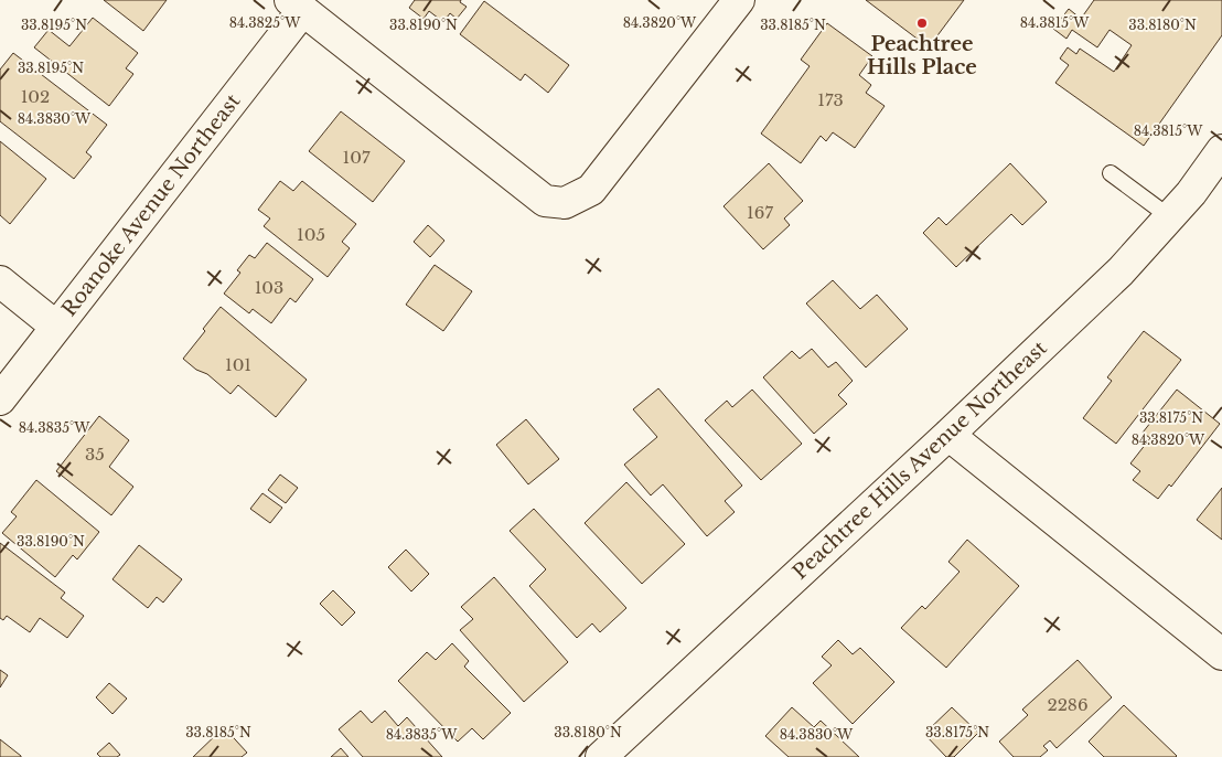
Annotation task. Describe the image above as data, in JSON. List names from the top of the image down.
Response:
{
  "streets": {
    "street": ["Roanoke Avenue Northeast", "Peachtree Hills Avenue Northeast"]
  },
  "places": ["Peachtree Hills Place"],
  "house_numbers": [
    "102",
    "173",
    "107",
    "167",
    "105",
    "103",
    "101",
    "35",
    "2286"
  ],
  "coordinates": [
    "84.3825°W",
    "84.3820°W",
    "84.3815°W",
    "33.8195°N",
    "33.8190°N",
    "33.8185°N",
    "33.8180°N",
    "84.3830°W",
    "33.8175°N",
    "84.3835°W"
  ]
}
